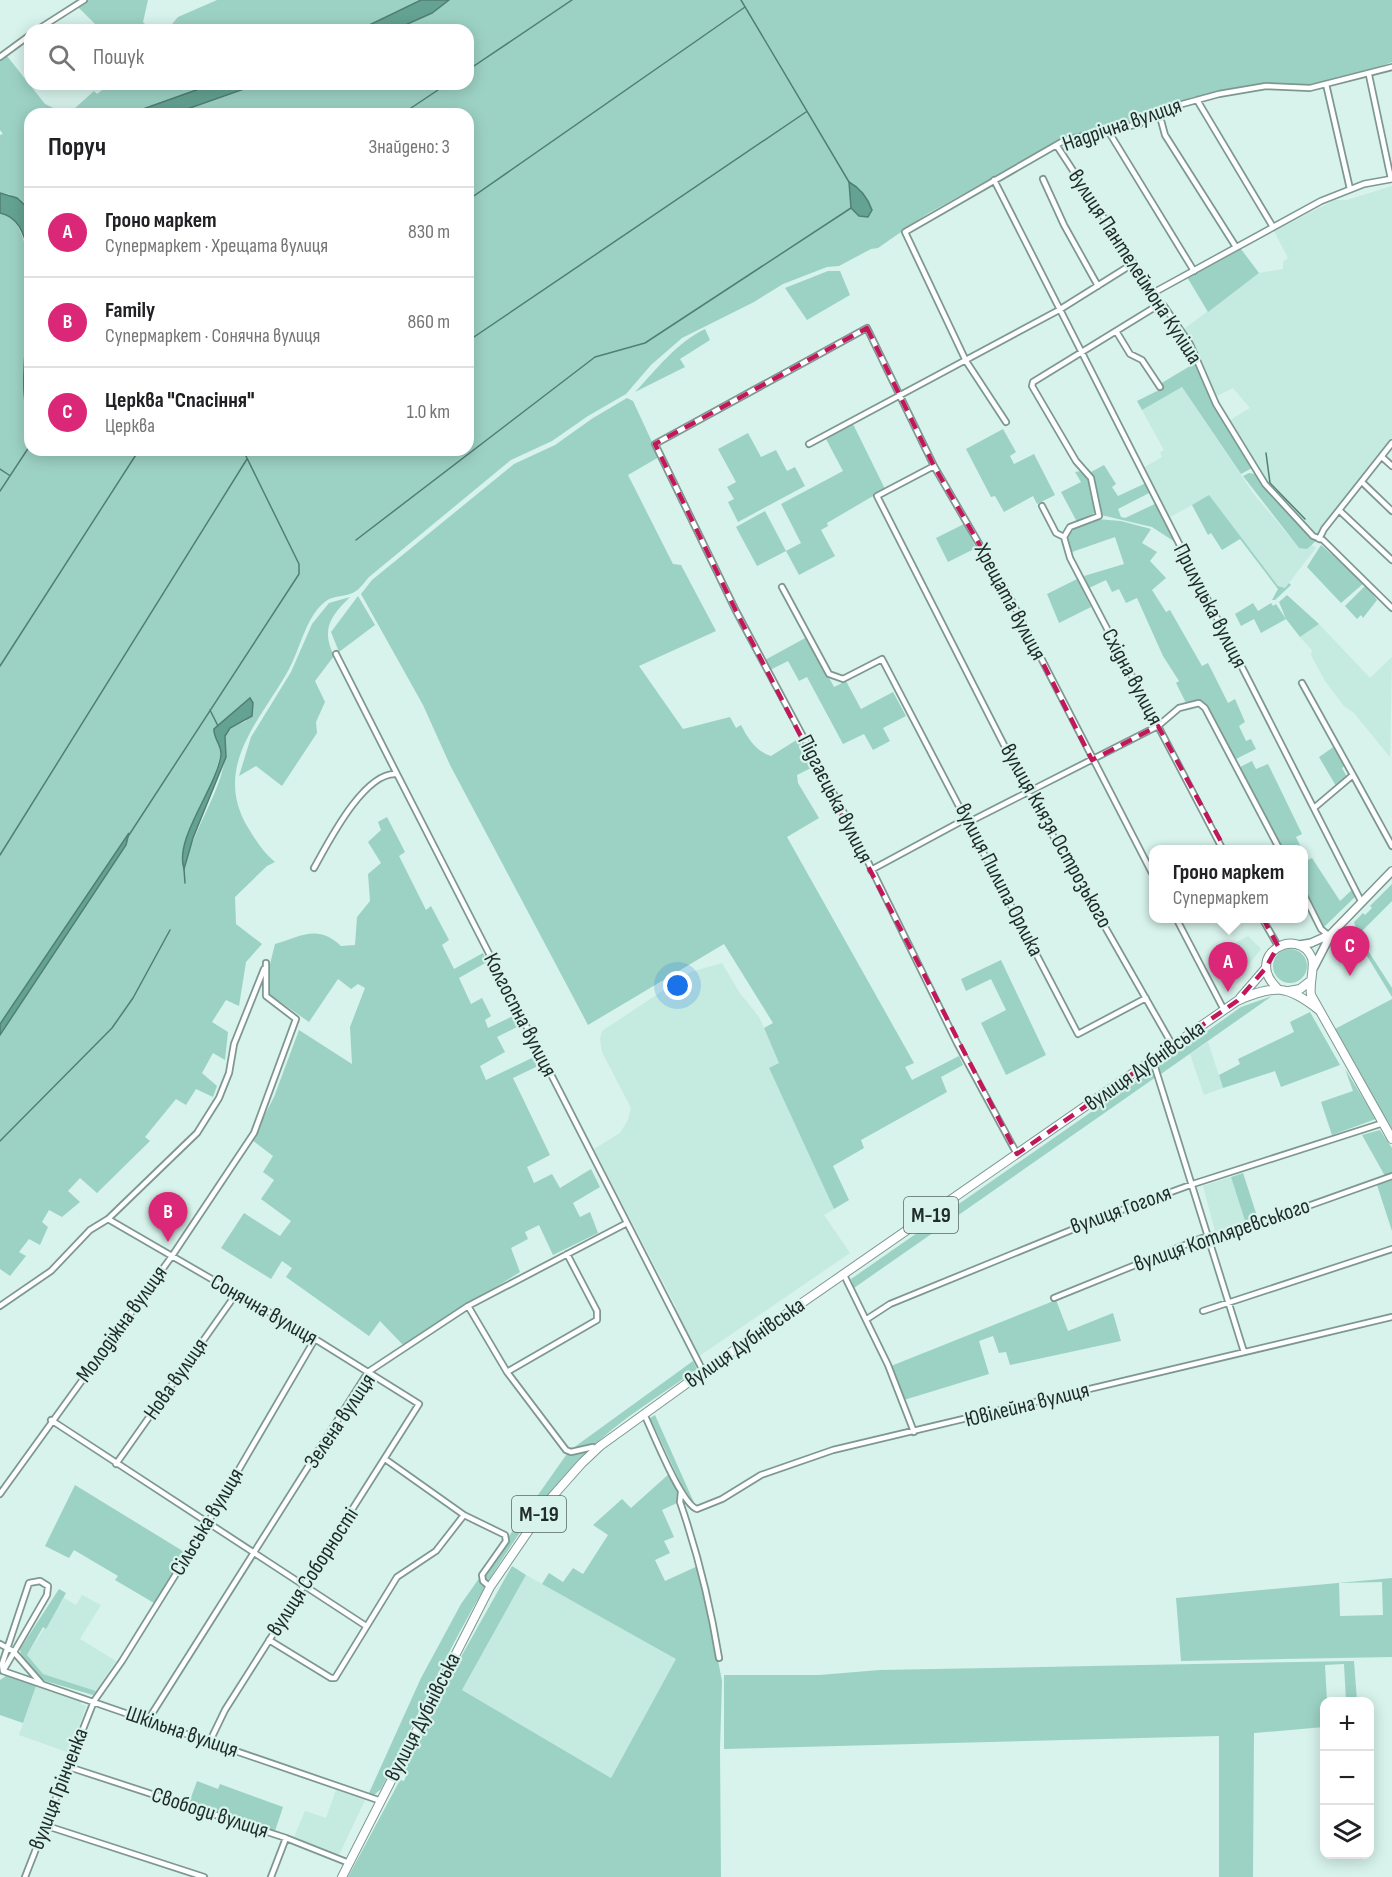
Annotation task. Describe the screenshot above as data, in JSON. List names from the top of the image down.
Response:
{
  "streets": {
    "highway": ["вулиця Дубнівська", "М-19"],
    "street": [
      "Надрічна вулиця",
      "вулиця Пантелеймона Куліша",
      "Хрещата вулиця",
      "Прилуцька вулиця",
      "Східна вулиця",
      "Підгаєцька вулиця",
      "вулиця Князя Острозького",
      "вулиця Пилипа Орлика",
      "Колгоспна вулиця",
      "вулиця Гоголя",
      "вулиця Котляревського",
      "Сонячна вулиця",
      "Молодіжна вулиця",
      "Нова вулиця",
      "Ювілейна вулиця",
      "Зелена вулиця",
      "Сільська вулиця",
      "вулиця Соборності",
      "Шкільна вулиця",
      "вулиця Грінченка",
      "Свободи вулиця"
    ]
  },
  "crossings": [
    ["Надрічна вулиця", "вулиця Пантелеймона Куліша"],
    ["Надрічна вулиця", "Прилуцька вулиця"],
    ["Хрещата вулиця", "Підгаєцька вулиця"],
    ["Хрещата вулиця", "вулиця Князя Острозького"],
    ["Підгаєцька вулиця", "вулиця Дубнівська"],
    ["вулиця Князя Острозького", "вулиця Пилипа Орлика"],
    ["вулиця Князя Острозького", "вулиця Дубнівська"],
    ["Колгоспна вулиця", "вулиця Дубнівська"],
    ["Колгоспна вулиця", "Зелена вулиця"],
    ["вулиця Дубнівська", "М-19"],
    ["вулиця Дубнівська", "Шкільна вулиця"],
    ["вулиця Гоголя", "М-19"],
    ["М-19", "Шкільна вулиця"],
    ["М-19", "Свободи вулиця"],
    ["Сонячна вулиця", "Молодіжна вулиця"],
    ["Сонячна вулиця", "Нова вулиця"],
    ["Сонячна вулиця", "Зелена вулиця"],
    ["Сонячна вулиця", "Сільська вулиця"],
    ["Сонячна вулиця", "вулиця Соборності"],
    ["Зелена вулиця", "Шкільна вулиця"],
    ["Сільська вулиця", "Шкільна вулиця"],
    ["Сільська вулиця", "вулиця Грінченка"],
    ["вулиця Соборності", "Шкільна вулиця"],
    ["Шкільна вулиця", "вулиця Грінченка"],
    ["вулиця Грінченка", "Свободи вулиця"]
  ],
  "page": {
    "search": "Пошук",
    "heading": ["Поруч", "Знайдено: 3"],
    "list": [
      {
        "mark": "A",
        "name": "Гроно маркет",
        "note": "Супермаркет · Хрещата вулиця",
        "value": "830 m"
      },
      {
        "mark": "B",
        "name": "Family",
        "note": "Супермаркет · Сонячна вулиця",
        "value": "860 m"
      },
      {
        "mark": "C",
        "name": "Церква \"Спасіння\"",
        "note": "Церква",
        "value": "1.0 km"
      }
    ],
    "popup": ["Гроно маркет", "Супермаркет"],
    "pins": ["C", "A", "B"],
    "map_buttons": ["+", "−"]
  }
}
